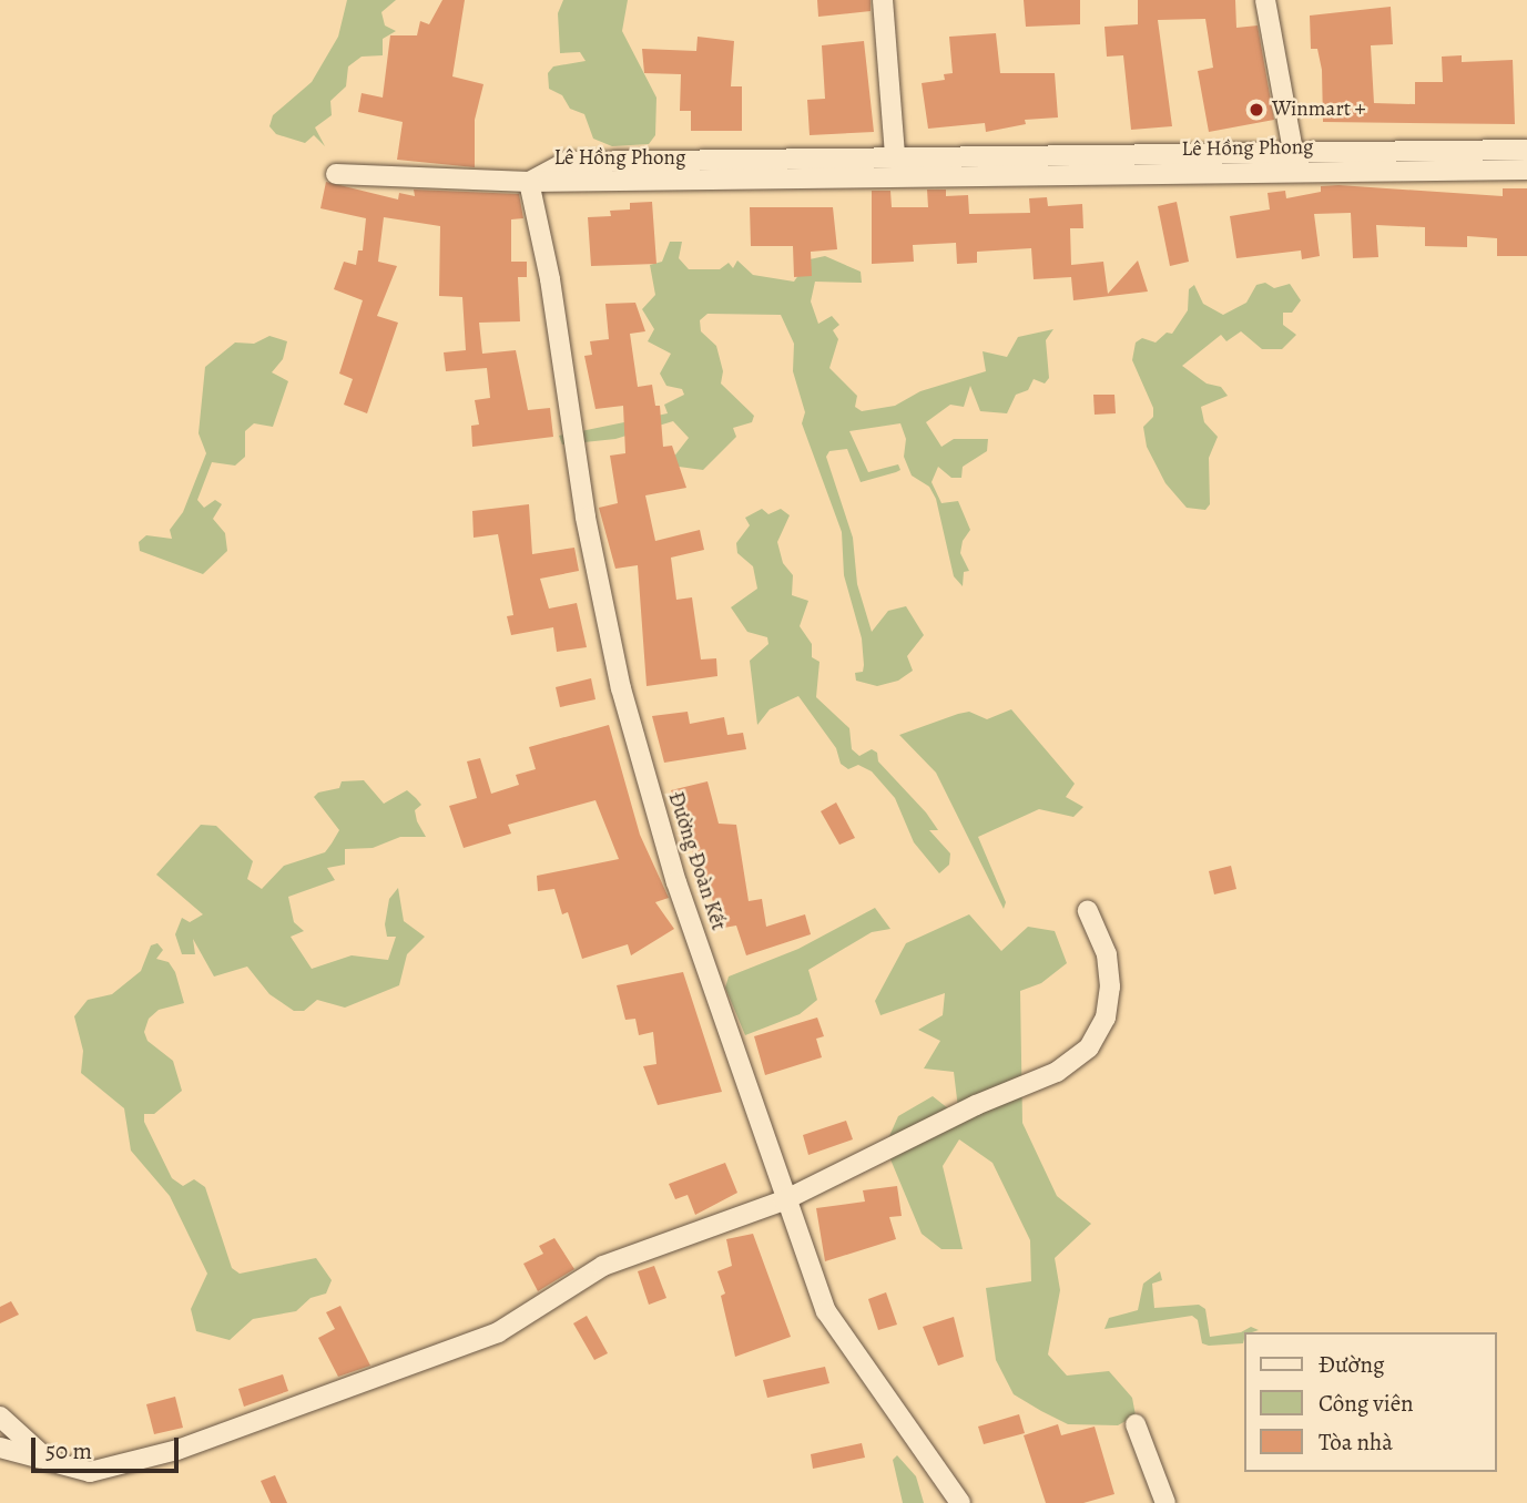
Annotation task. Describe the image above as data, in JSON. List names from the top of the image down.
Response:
{
  "streets": {
    "street": ["Lê Hồng Phong", "Đường Đoàn Kết"]
  },
  "crossings": [
    ["Lê Hồng Phong", "Đường Đoàn Kết"]
  ],
  "places": ["Winmart +"],
  "legend": ["Đường", "Công viên", "Tòa nhà"],
  "scale_bar": "50 m"
}
